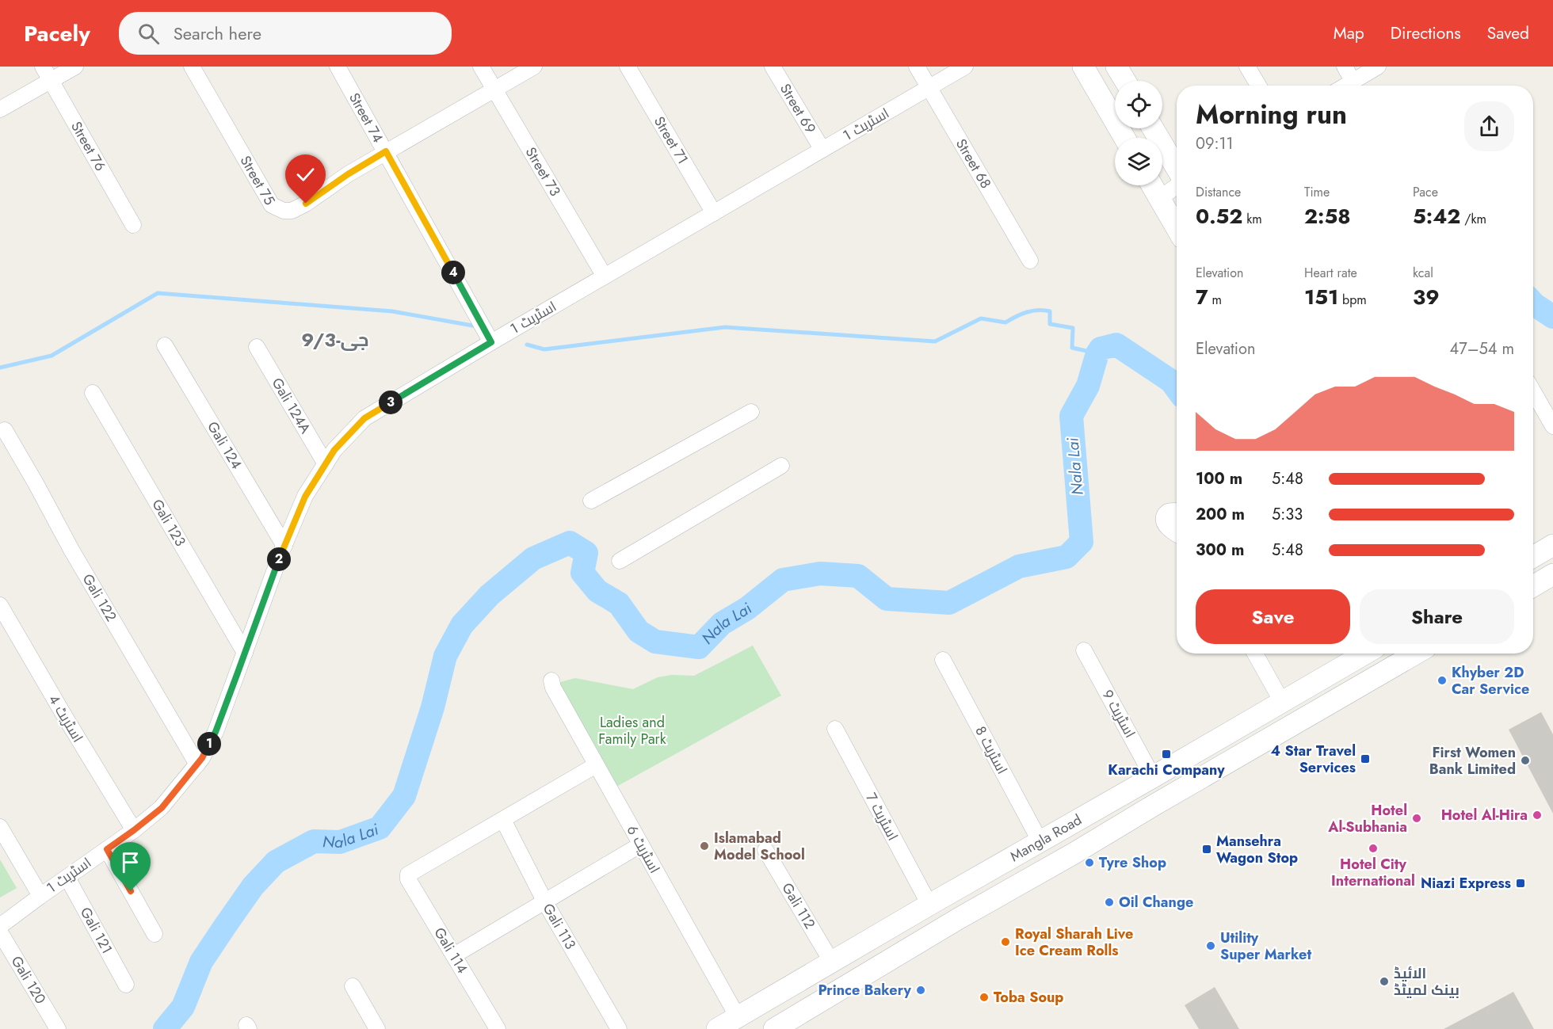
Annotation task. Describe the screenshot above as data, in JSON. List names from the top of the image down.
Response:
{
  "streets": {
    "main road": ["Mangla Road"],
    "street": [
      "Street 69",
      "Street 74",
      "اسٹریٹ 1",
      "Street 71",
      "Street 76",
      "Street 68",
      "Street 73",
      "Street 75",
      "Gali 124A",
      "Gali 124",
      "Gali 123",
      "Gali 122",
      "اسٹریٹ 9",
      "اسٹریٹ 4",
      "اسٹریٹ 8",
      "اسٹریٹ 7",
      "اسٹریٹ 6",
      "Gali 112",
      "Gali 113",
      "Gali 121",
      "Gali 114",
      "Gali 120"
    ]
  },
  "crossings": [
    ["Street 69", "اسٹریٹ 1"],
    ["Street 74", "اسٹریٹ 1"],
    ["Street 74", "Street 75"],
    ["اسٹریٹ 1", "Street 71"],
    ["اسٹریٹ 1", "Street 68"],
    ["اسٹریٹ 1", "Street 73"],
    ["اسٹریٹ 1", "Gali 124A"],
    ["اسٹریٹ 1", "Gali 124"],
    ["اسٹریٹ 1", "Gali 123"],
    ["اسٹریٹ 1", "Gali 122"],
    ["اسٹریٹ 1", "اسٹریٹ 4"],
    ["اسٹریٹ 1", "Gali 121"],
    ["Street 73", "Street 75"],
    ["اسٹریٹ 9", "Mangla Road"],
    ["اسٹریٹ 8", "Mangla Road"],
    ["اسٹریٹ 7", "Mangla Road"],
    ["Mangla Road", "اسٹریٹ 6"],
    ["Mangla Road", "Gali 112"],
    ["Gali 113", "Gali 114"]
  ],
  "districts": ["جی-9/3"],
  "water": ["Nala Lai"],
  "parks": ["Ladies and Family Park"],
  "places": {
    "other": [
      "Khyber 2D Car Service",
      "First Women Bank Limited",
      "Hotel Al-Hira",
      "Hotel Al-Subhania",
      "Islamabad Model School",
      "Hotel City International",
      "Tyre Shop",
      "Oil Change",
      "Royal Sharah Live Ice Cream Rolls",
      "Utility Super Market",
      "الائیڈ بینک لمیٹڈ",
      "Prince Bakery",
      "Toba Soup"
    ],
    "transit": [
      "Karachi Company",
      "4 Star Travel Services",
      "Mansehra Wagon Stop",
      "Niazi Express"
    ]
  },
  "page": {
    "header": "Pacely",
    "search": "Search here",
    "nav": ["Map", "Directions", "Saved"],
    "heading": ["Morning run", "09:11"],
    "stats": [
      ["Distance", "0.52 km"],
      ["Time", "2:58"],
      ["Pace", "5:42 /km"],
      ["Elevation", "7 m"],
      ["Heart rate", "151 bpm"],
      ["kcal", "39"]
    ],
    "pins": [
      "4",
      "3",
      "2",
      "1"
    ],
    "chart": ["Elevation", "47–54 m"],
    "list": [
      {
        "name": "100 m",
        "note": "5:48"
      },
      {
        "name": "200 m",
        "note": "5:33"
      },
      {
        "name": "300 m",
        "note": "5:48"
      }
    ],
    "buttons": ["Save", "Share"]
  }
}
